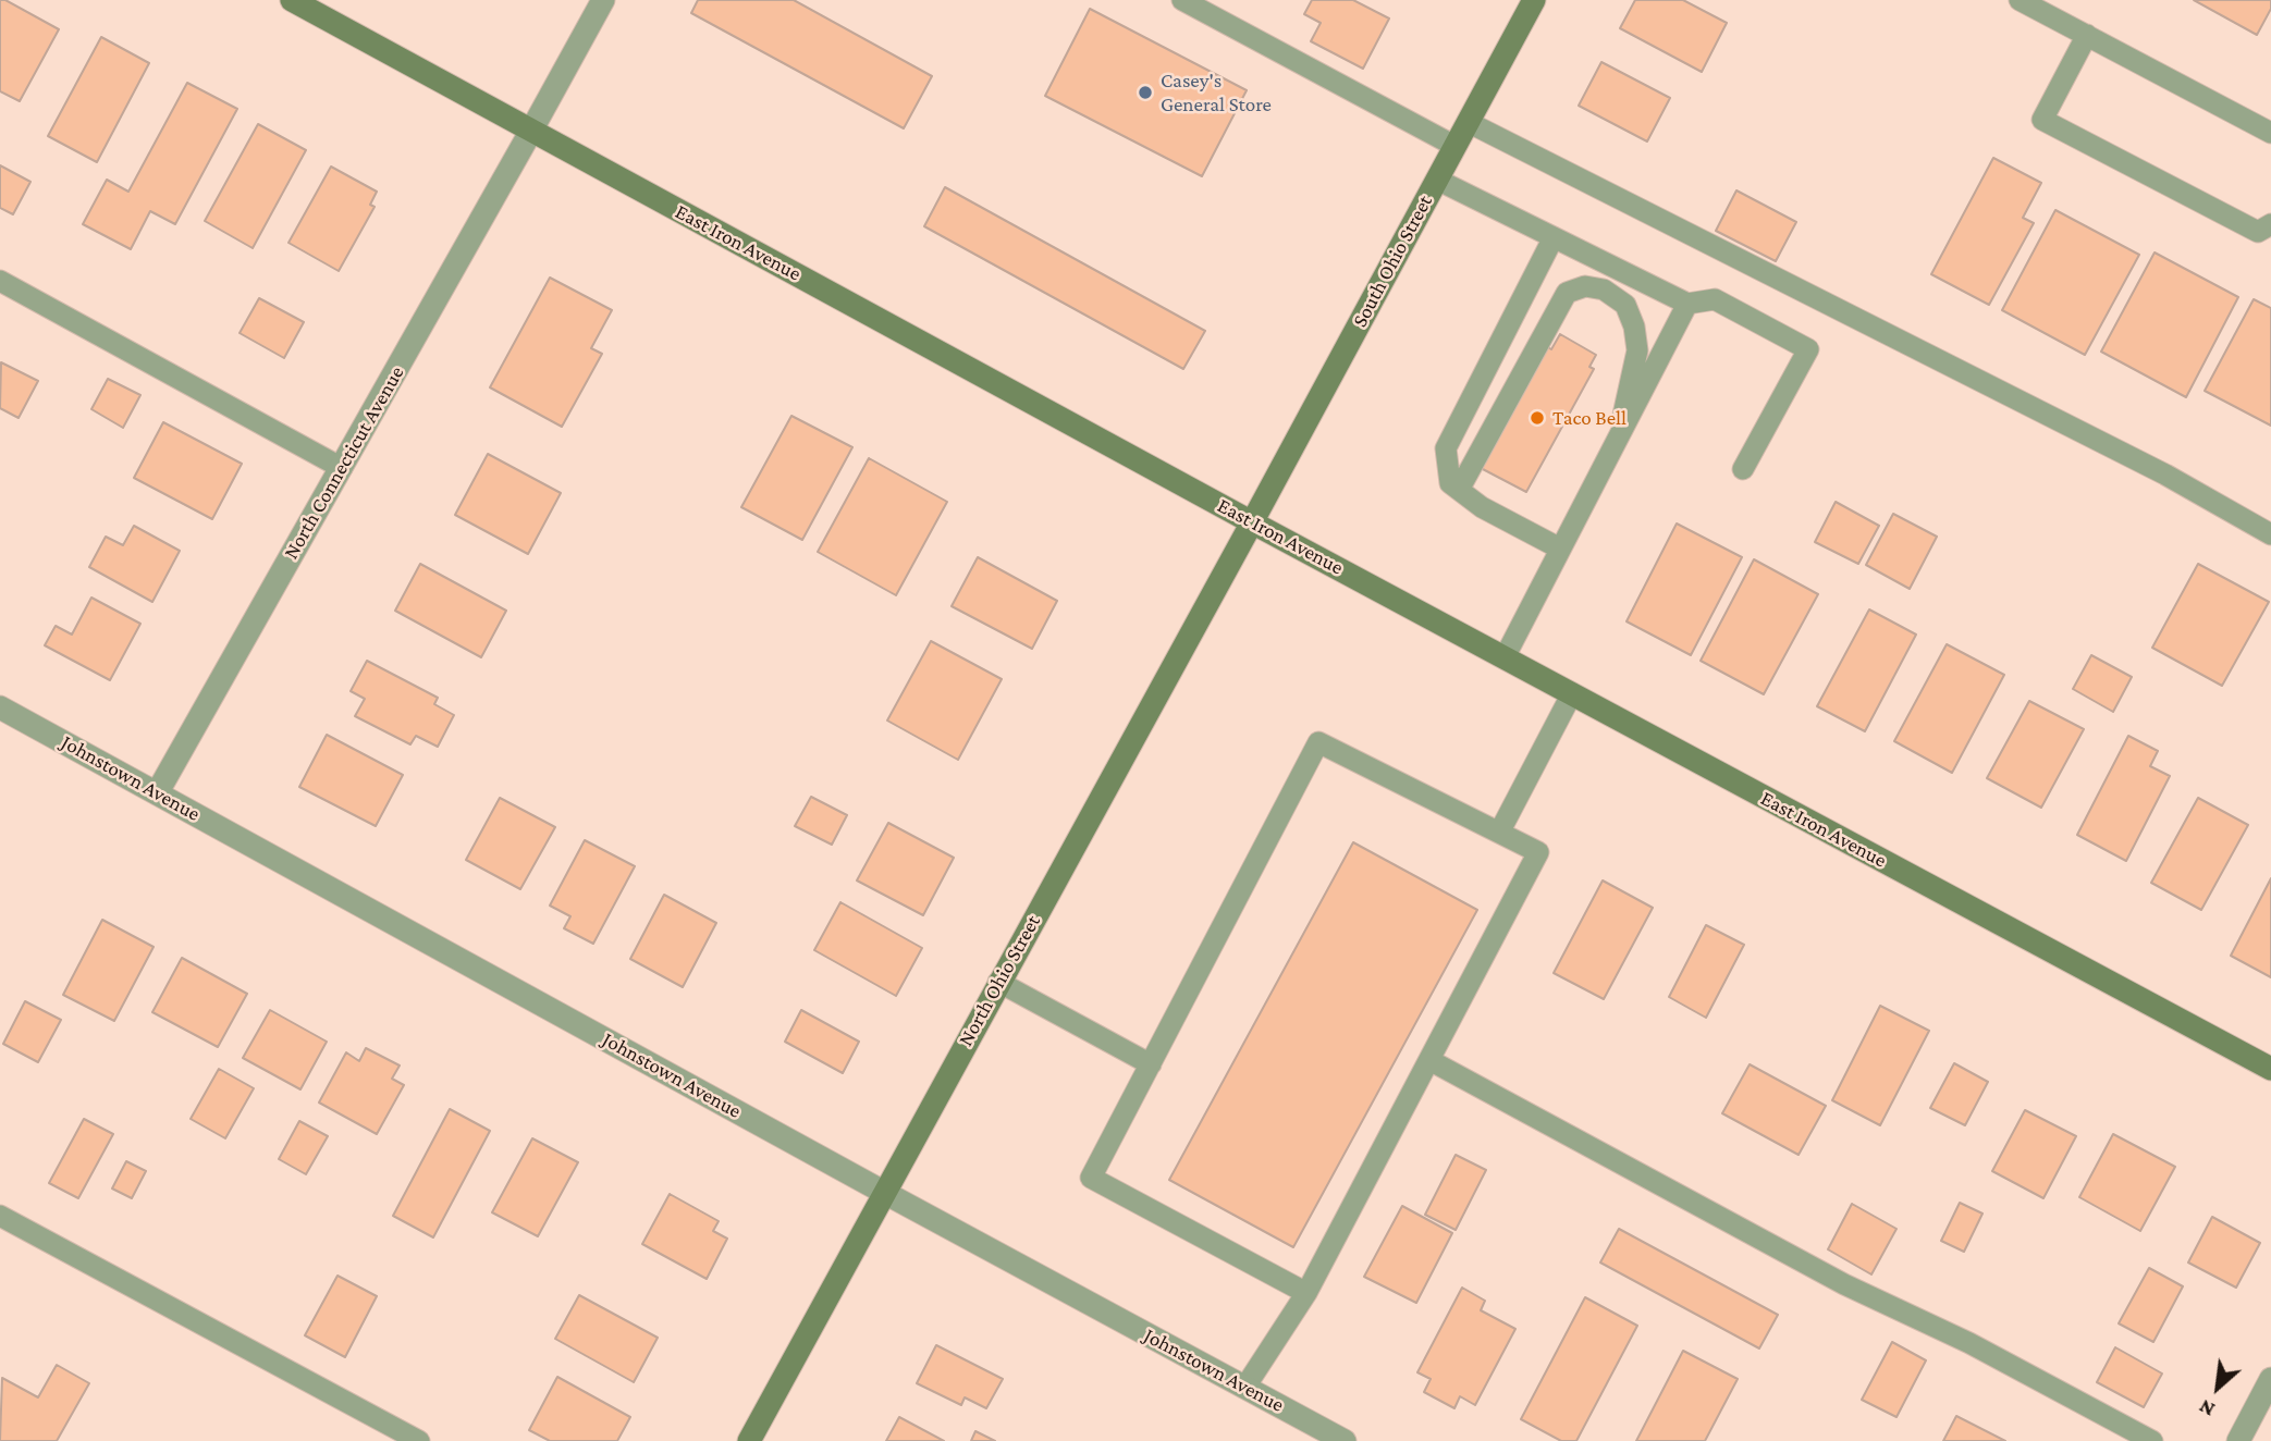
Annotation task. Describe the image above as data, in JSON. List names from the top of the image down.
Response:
{
  "streets": {
    "street": [
      "East Iron Avenue",
      "South Ohio Street",
      "North Connecticut Avenue",
      "Johnstown Avenue",
      "North Ohio Street"
    ]
  },
  "crossings": [
    ["East Iron Avenue", "South Ohio Street"],
    ["East Iron Avenue", "North Connecticut Avenue"],
    ["East Iron Avenue", "North Ohio Street"],
    ["South Ohio Street", "North Ohio Street"],
    ["North Connecticut Avenue", "Johnstown Avenue"],
    ["Johnstown Avenue", "North Ohio Street"]
  ],
  "places": ["Casey's General Store", "Taco Bell"],
  "north": "bottom left"
}
